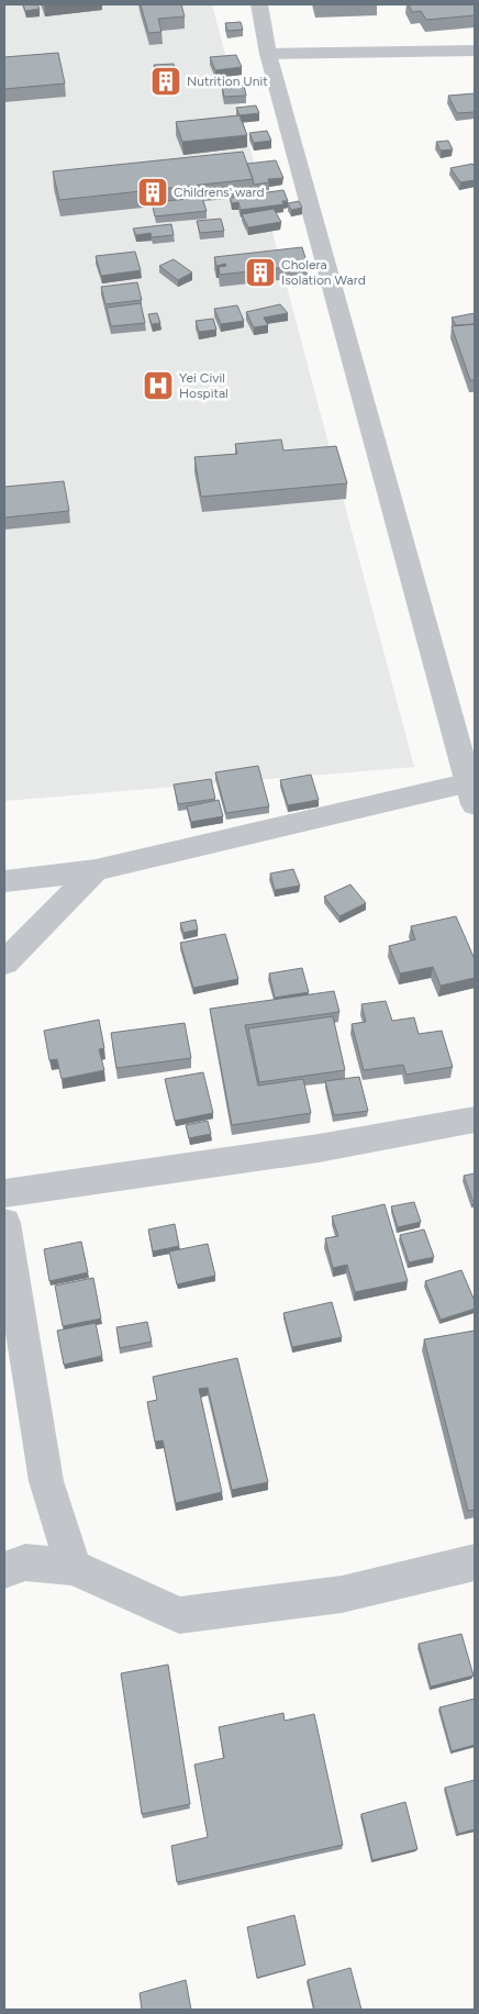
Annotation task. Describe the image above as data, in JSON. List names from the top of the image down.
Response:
{
  "places": {
    "building": ["Nutrition Unit", "Childrens' ward", "Cholera Isolation Ward"],
    "hospital": ["Yei Civil Hospital"]
  }
}
